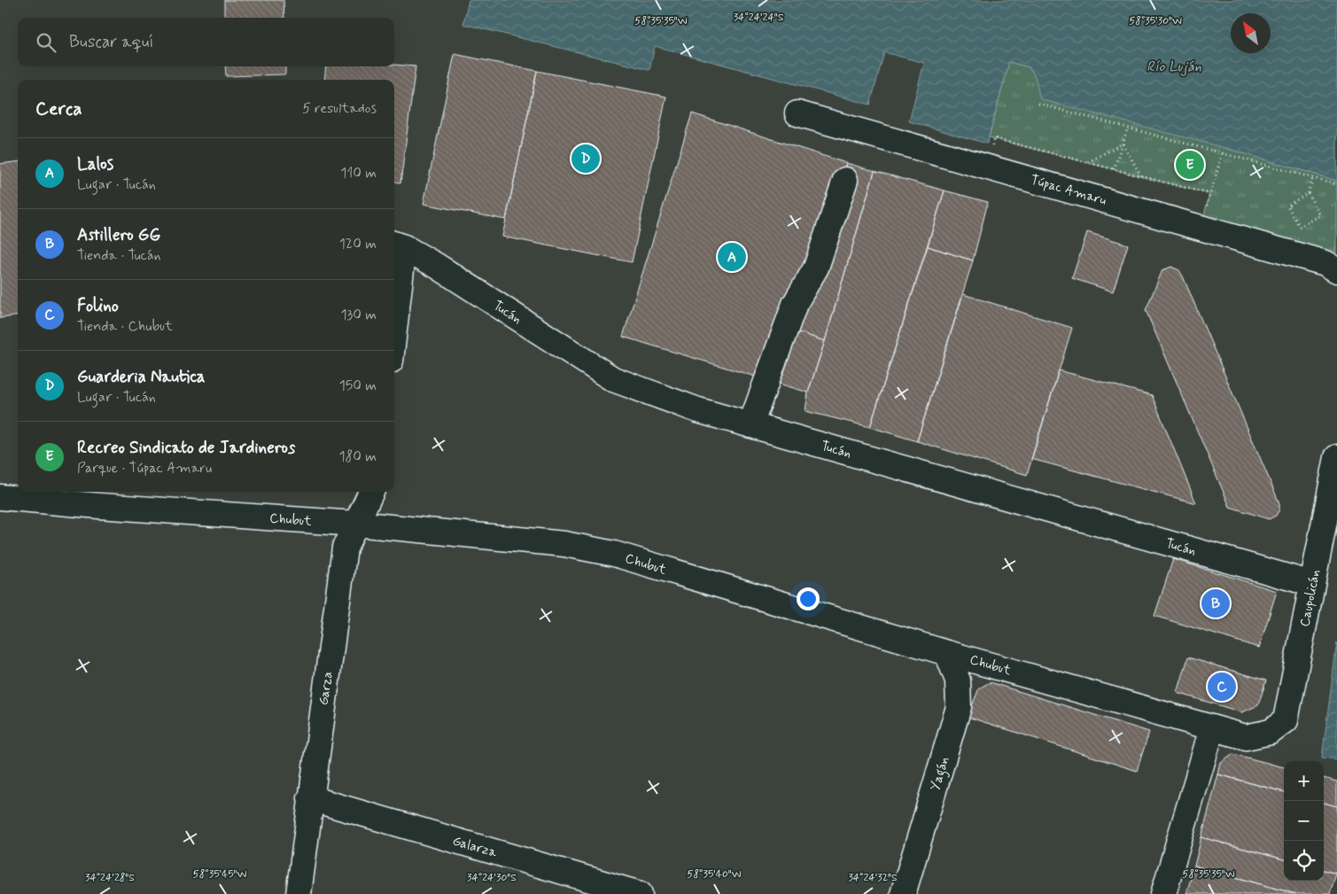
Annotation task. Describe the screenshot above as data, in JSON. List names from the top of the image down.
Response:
{
  "streets": {
    "street": [
      "Túpac Amaru",
      "Tucán",
      "Chubut",
      "Caupolicán",
      "Garza",
      "Yagán",
      "Galarza"
    ]
  },
  "crossings": [
    ["Tucán", "Caupolicán"],
    ["Chubut", "Caupolicán"],
    ["Chubut", "Garza"],
    ["Chubut", "Yagán"],
    ["Garza", "Galarza"]
  ],
  "water": ["Río Luján"],
  "north": "top left",
  "page": {
    "search": "Buscar aquí",
    "heading": ["Cerca", "5 resultados"],
    "list": [
      {
        "mark": "A",
        "name": "Lalos",
        "note": "Lugar · Tucán",
        "value": "110 m"
      },
      {
        "mark": "B",
        "name": "Astillero GG",
        "note": "Tienda · Tucán",
        "value": "120 m"
      },
      {
        "mark": "C",
        "name": "Folino",
        "note": "Tienda · Chubut",
        "value": "130 m"
      },
      {
        "mark": "D",
        "name": "Guarderia Nautica",
        "note": "Lugar · Tucán",
        "value": "150 m"
      },
      {
        "mark": "E",
        "name": "Recreo Sindicato de Jardineros",
        "note": "Parque · Túpac Amaru",
        "value": "180 m"
      }
    ],
    "pins": [
      "D",
      "E",
      "A",
      "B",
      "C"
    ],
    "map_buttons": ["+", "−"]
  },
  "coordinates": [
    "34°24'24\"S",
    "58°35'30\"W",
    "58°35'35\"W",
    "58°35'45\"W",
    "58°35'40\"W",
    "34°24'28\"S",
    "34°24'30\"S",
    "34°24'32\"S"
  ]
}
